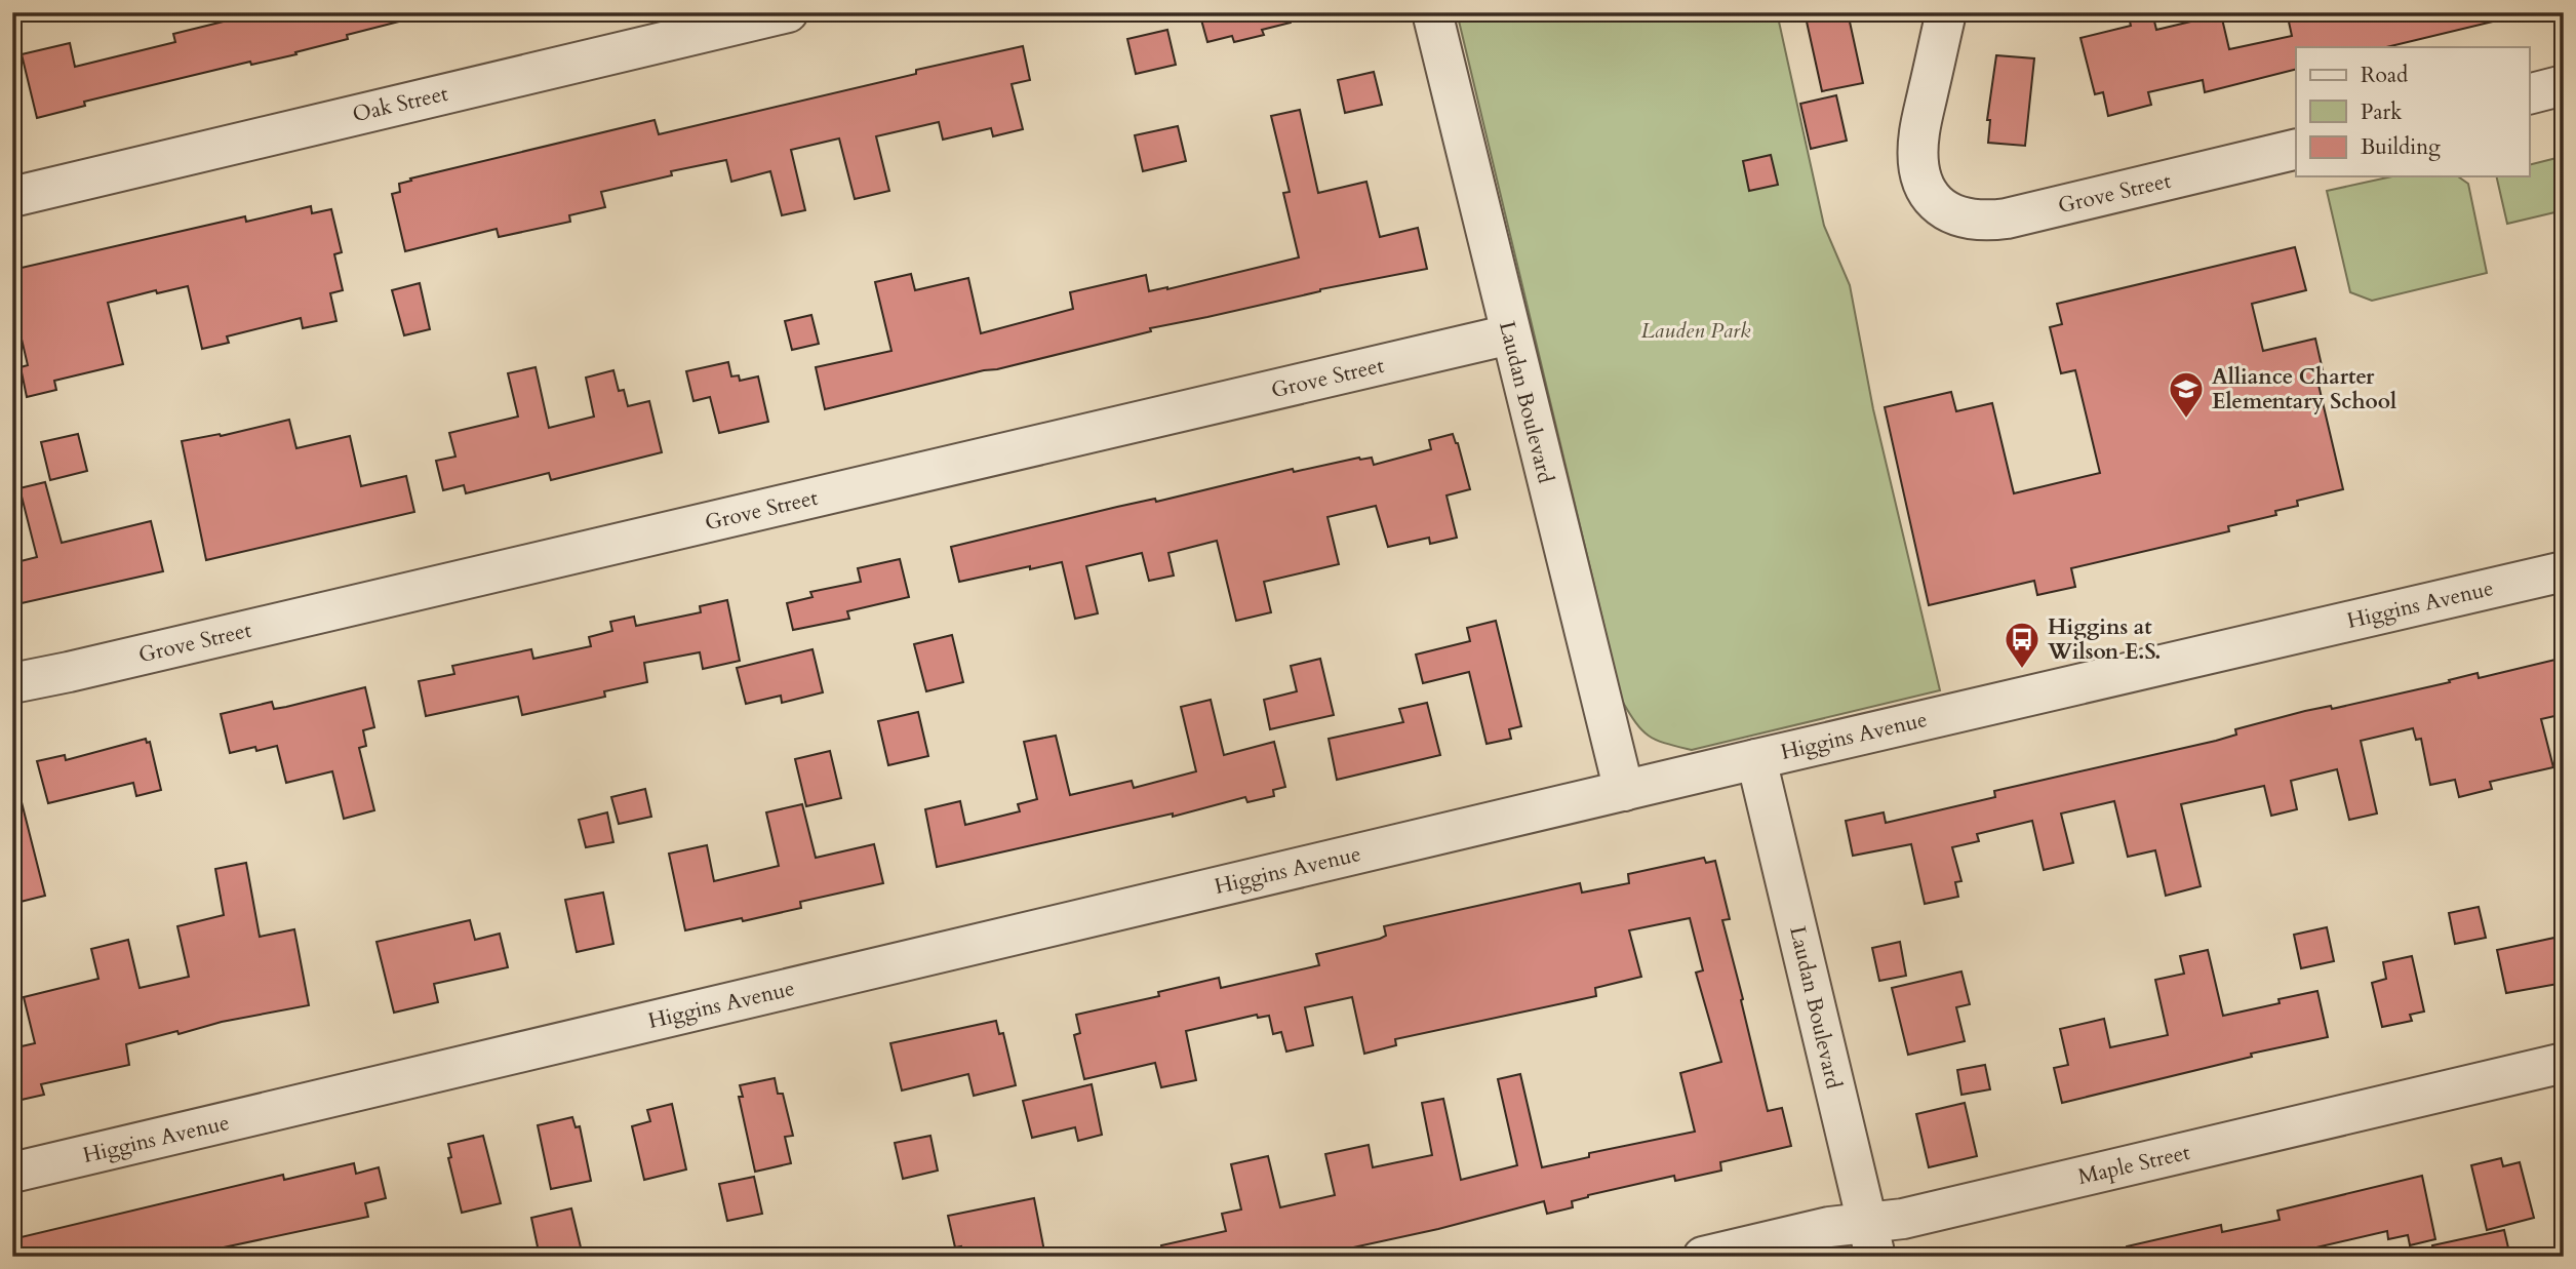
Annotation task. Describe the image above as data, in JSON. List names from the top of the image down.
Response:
{
  "streets": {
    "street": [
      "Oak Street",
      "Grove Street",
      "Laudan Boulevard",
      "Higgins Avenue",
      "Maple Street"
    ]
  },
  "crossings": [
    ["Grove Street", "Laudan Boulevard"],
    ["Laudan Boulevard", "Higgins Avenue"],
    ["Laudan Boulevard", "Maple Street"]
  ],
  "parks": ["Lauden Park"],
  "places": {
    "school or university": ["Alliance Charter Elementary School"],
    "bus stop": ["Higgins at Wilson E.S."]
  },
  "legend": ["Road", "Park", "Building"]
}
